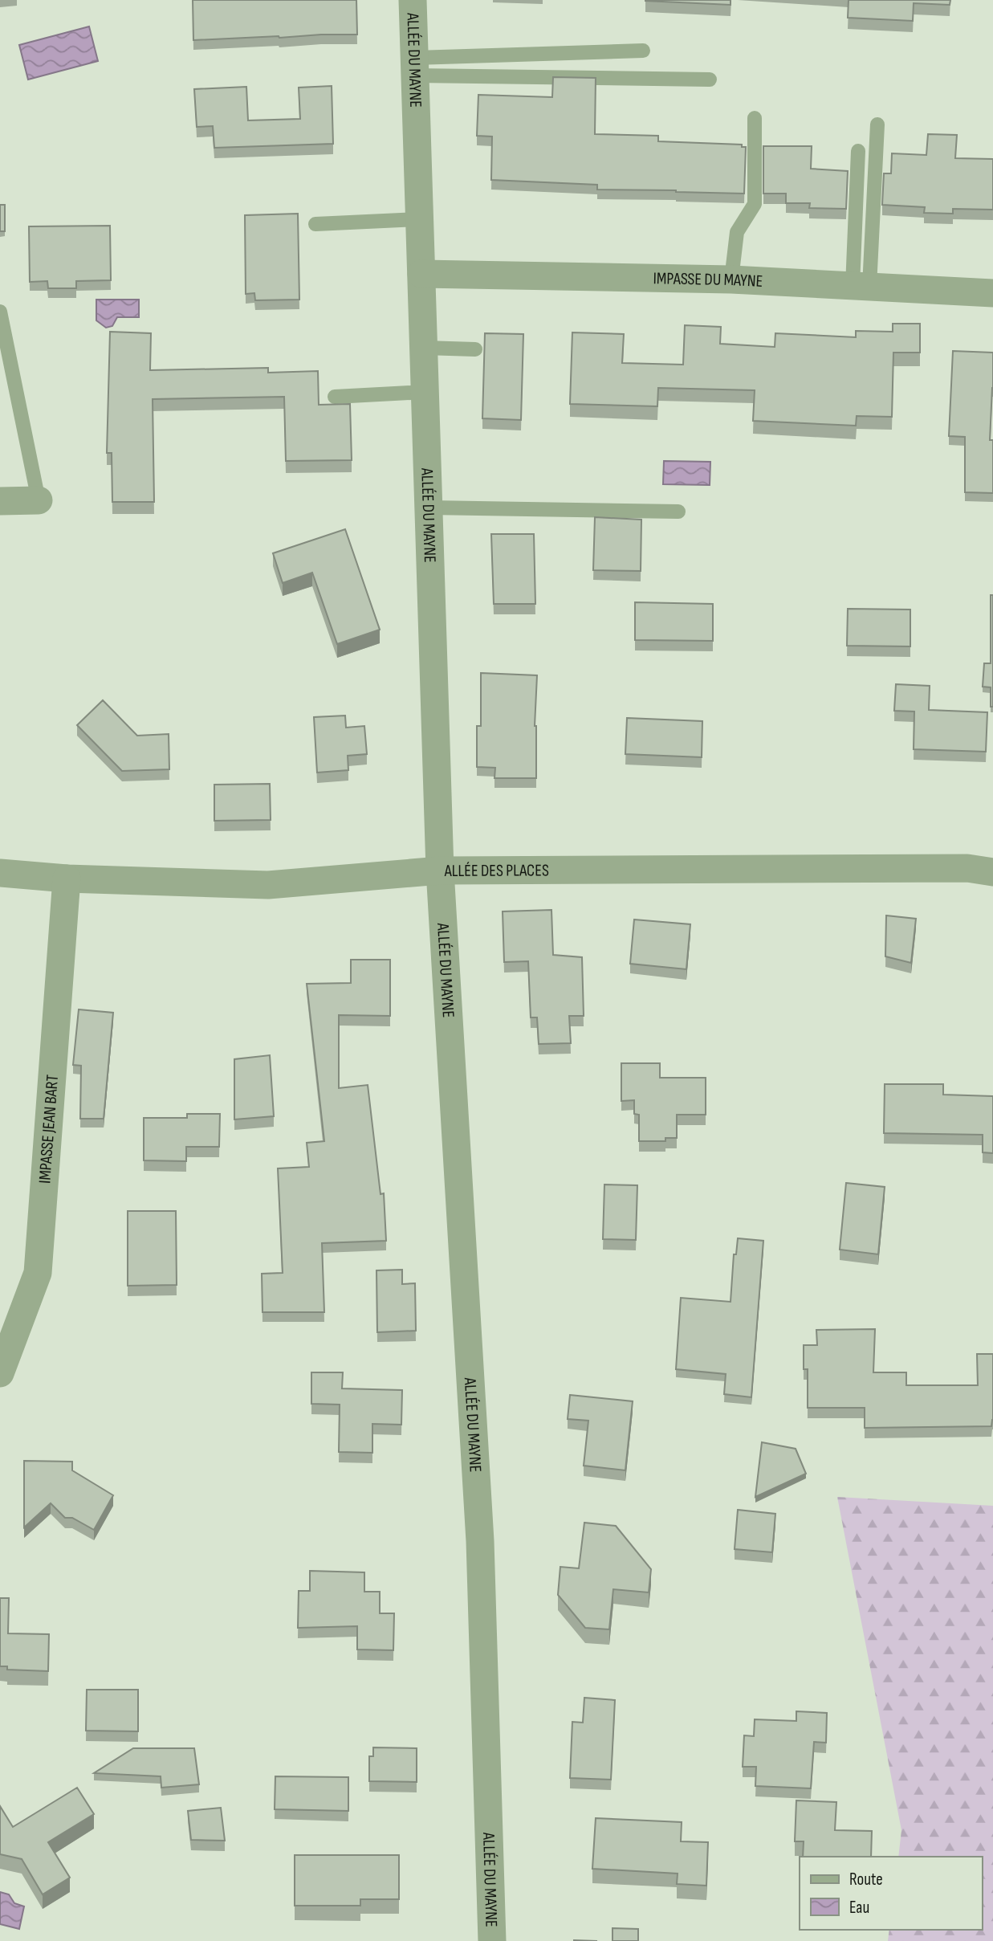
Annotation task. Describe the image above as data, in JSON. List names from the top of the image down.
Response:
{
  "streets": {
    "street": [
      "ALLÉE DU MAYNE",
      "IMPASSE DU MAYNE",
      "ALLÉE DES PLACES",
      "IMPASSE JEAN BART"
    ]
  },
  "crossings": [
    ["ALLÉE DU MAYNE", "IMPASSE DU MAYNE"],
    ["ALLÉE DU MAYNE", "ALLÉE DES PLACES"],
    ["ALLÉE DES PLACES", "IMPASSE JEAN BART"]
  ],
  "legend": ["Route", "Eau"]
}
